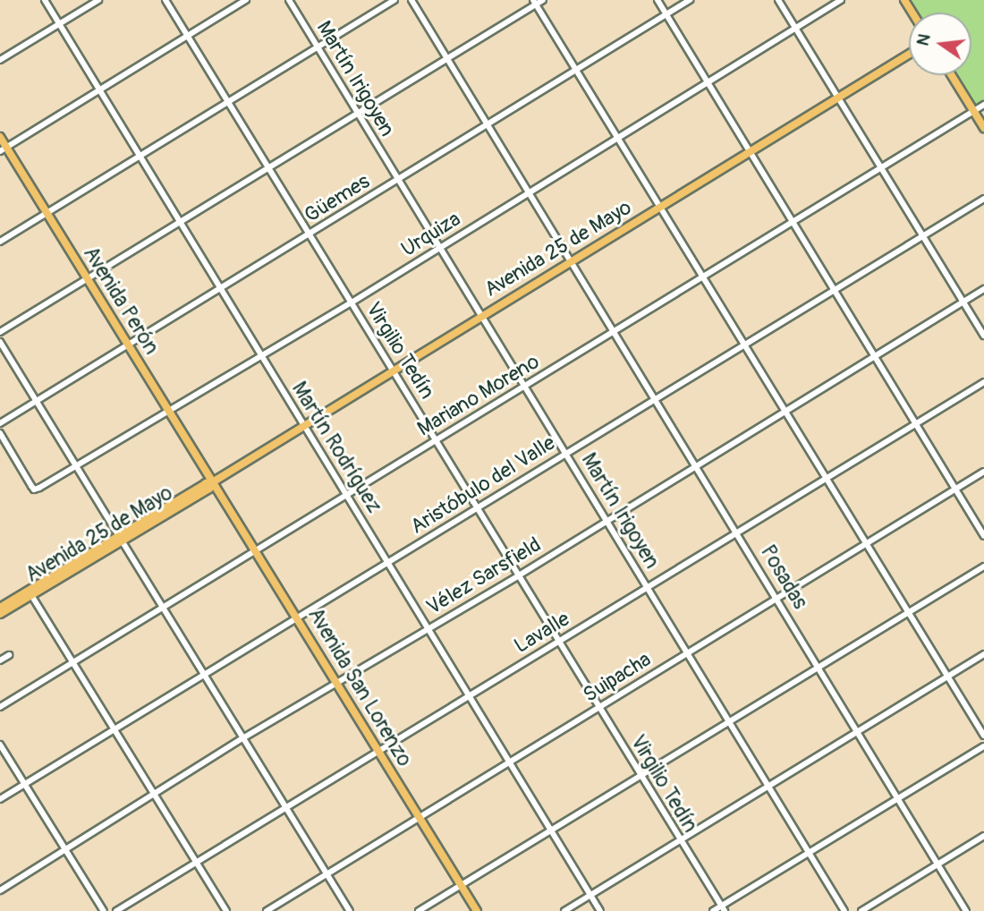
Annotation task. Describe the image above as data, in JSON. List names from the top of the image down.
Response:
{
  "streets": {
    "main road": ["Avenida 25 de Mayo", "Avenida Perón", "Avenida San Lorenzo"],
    "street": [
      "Martín Irigoyen",
      "Güemes",
      "Urquiza",
      "Virgilio Tedín",
      "Mariano Moreno",
      "Martín Rodríguez",
      "Aristóbulo del Valle",
      "Vélez Sarsfield",
      "Posadas",
      "Lavalle",
      "Suipacha"
    ]
  },
  "crossings": [
    ["Martín Irigoyen", "Güemes"],
    ["Martín Irigoyen", "Urquiza"],
    ["Martín Irigoyen", "Avenida 25 de Mayo"],
    ["Martín Irigoyen", "Mariano Moreno"],
    ["Martín Irigoyen", "Aristóbulo del Valle"],
    ["Martín Irigoyen", "Vélez Sarsfield"],
    ["Martín Irigoyen", "Lavalle"],
    ["Martín Irigoyen", "Suipacha"],
    ["Güemes", "Avenida Perón"],
    ["Güemes", "Virgilio Tedín"],
    ["Güemes", "Martín Rodríguez"],
    ["Güemes", "Posadas"],
    ["Urquiza", "Avenida Perón"],
    ["Urquiza", "Virgilio Tedín"],
    ["Urquiza", "Martín Rodríguez"],
    ["Urquiza", "Posadas"],
    ["Avenida 25 de Mayo", "Avenida Perón"],
    ["Avenida 25 de Mayo", "Virgilio Tedín"],
    ["Avenida 25 de Mayo", "Martín Rodríguez"],
    ["Avenida 25 de Mayo", "Posadas"],
    ["Avenida 25 de Mayo", "Avenida San Lorenzo"],
    ["Avenida Perón", "Avenida San Lorenzo"],
    ["Virgilio Tedín", "Mariano Moreno"],
    ["Virgilio Tedín", "Aristóbulo del Valle"],
    ["Virgilio Tedín", "Vélez Sarsfield"],
    ["Virgilio Tedín", "Lavalle"],
    ["Virgilio Tedín", "Suipacha"],
    ["Mariano Moreno", "Martín Rodríguez"],
    ["Mariano Moreno", "Posadas"],
    ["Mariano Moreno", "Avenida San Lorenzo"],
    ["Martín Rodríguez", "Aristóbulo del Valle"],
    ["Martín Rodríguez", "Vélez Sarsfield"],
    ["Martín Rodríguez", "Lavalle"],
    ["Martín Rodríguez", "Suipacha"],
    ["Aristóbulo del Valle", "Posadas"],
    ["Aristóbulo del Valle", "Avenida San Lorenzo"],
    ["Vélez Sarsfield", "Posadas"],
    ["Vélez Sarsfield", "Avenida San Lorenzo"],
    ["Posadas", "Lavalle"],
    ["Posadas", "Suipacha"],
    ["Lavalle", "Avenida San Lorenzo"],
    ["Suipacha", "Avenida San Lorenzo"]
  ],
  "north": "left"
}
